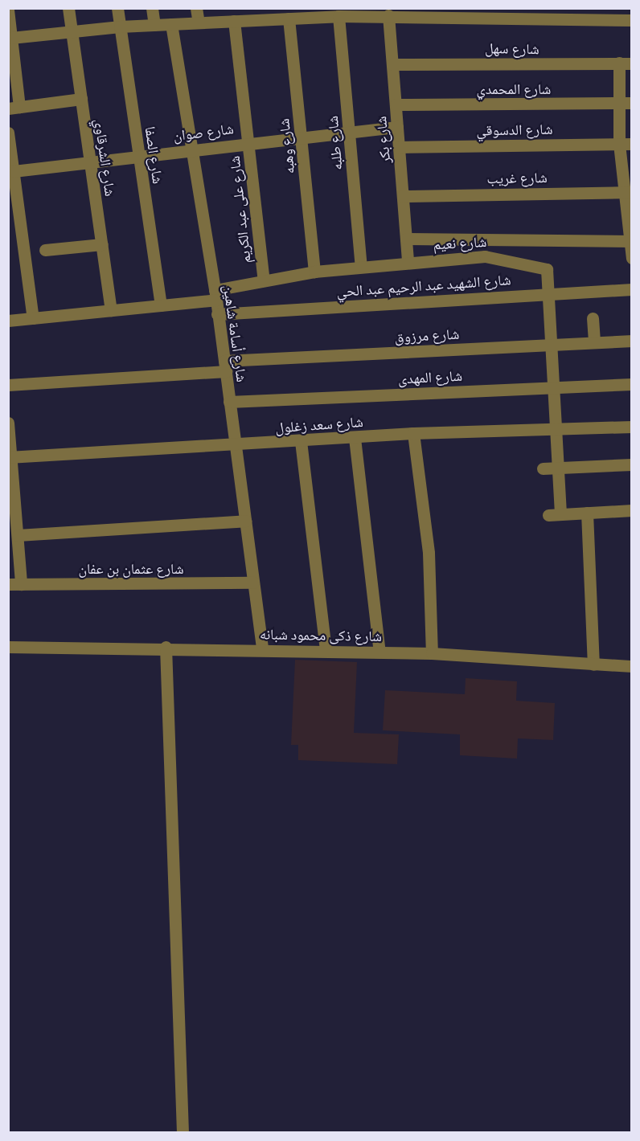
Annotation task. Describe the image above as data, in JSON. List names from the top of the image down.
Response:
{
  "streets": {
    "street": [
      "شارع سهل",
      "شارع المحمدي",
      "شارع الدسوقي",
      "شارع صوان",
      "شارع بكر",
      "شارع طلبه",
      "شارع وهبه",
      "شارع الصفا",
      "شارع الشرقاوي",
      "شارع غريب",
      "شارع على عبد الكريم",
      "شارع نعيم",
      "شارع الشهيد عبد الرحيم عبد الحي",
      "شارع أسامة شاهين",
      "شارع مرزوق",
      "شارع المهدى",
      "شارع سعد زغلول",
      "شارع عثمان بن عفان",
      "شارع ذكى محمود شبانه"
    ]
  },
  "crossings": [
    ["شارع سهل", "شارع بكر"],
    ["شارع المحمدي", "شارع بكر"],
    ["شارع الدسوقي", "شارع بكر"],
    ["شارع صوان", "شارع بكر"],
    ["شارع صوان", "شارع طلبه"],
    ["شارع صوان", "شارع وهبه"],
    ["شارع صوان", "شارع الصفا"],
    ["شارع صوان", "شارع الشرقاوي"],
    ["شارع صوان", "شارع على عبد الكريم"],
    ["شارع صوان", "شارع أسامة شاهين"],
    ["شارع بكر", "شارع غريب"],
    ["شارع بكر", "شارع نعيم"],
    ["شارع طلبه", "شارع نعيم"],
    ["شارع وهبه", "شارع نعيم"],
    ["شارع على عبد الكريم", "شارع نعيم"],
    ["شارع نعيم", "شارع الشهيد عبد الرحيم عبد الحي"],
    ["شارع نعيم", "شارع أسامة شاهين"],
    ["شارع نعيم", "شارع مرزوق"],
    ["شارع نعيم", "شارع المهدى"],
    ["شارع نعيم", "شارع سعد زغلول"],
    ["شارع الشهيد عبد الرحيم عبد الحي", "شارع أسامة شاهين"],
    ["شارع أسامة شاهين", "شارع مرزوق"],
    ["شارع أسامة شاهين", "شارع المهدى"],
    ["شارع أسامة شاهين", "شارع سعد زغلول"],
    ["شارع أسامة شاهين", "شارع عثمان بن عفان"],
    ["شارع أسامة شاهين", "شارع ذكى محمود شبانه"]
  ]
}
